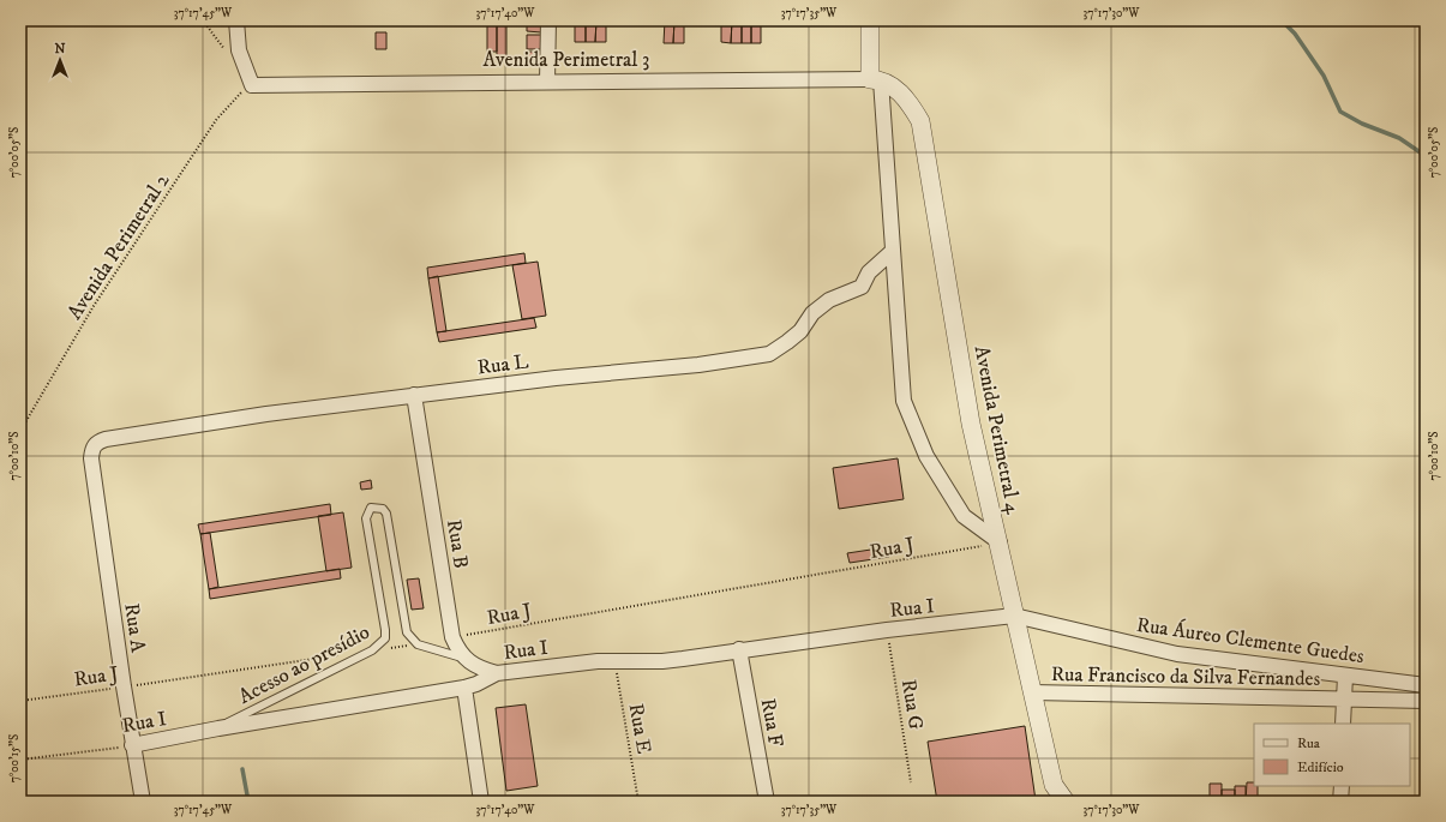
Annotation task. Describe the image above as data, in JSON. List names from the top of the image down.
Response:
{
  "streets": {
    "street": [
      "Avenida Perimetral 3",
      "Rua L",
      "Avenida Perimetral 4",
      "Rua B",
      "Rua I",
      "Rua A",
      "Rua Áureo Clemente Guedes",
      "Rua Francisco da Silva Fernandes",
      "Rua F"
    ],
    "lane": ["Acesso ao presídio"],
    "path": [
      "Avenida Perimetral 2",
      "Rua J",
      "Rua G",
      "Rua E"
    ]
  },
  "crossings": [
    ["Avenida Perimetral 3", "Avenida Perimetral 2"],
    ["Avenida Perimetral 3", "Avenida Perimetral 4"],
    ["Rua L", "Rua B"],
    ["Rua L", "Rua A"],
    ["Avenida Perimetral 4", "Rua J"],
    ["Avenida Perimetral 4", "Rua I"],
    ["Avenida Perimetral 4", "Rua Áureo Clemente Guedes"],
    ["Avenida Perimetral 4", "Rua Francisco da Silva Fernandes"],
    ["Rua B", "Rua J"],
    ["Rua J", "Rua A"],
    ["Rua I", "Rua A"],
    ["Rua I", "Rua Áureo Clemente Guedes"],
    ["Rua I", "Acesso ao presídio"],
    ["Rua I", "Rua G"],
    ["Rua I", "Rua F"],
    ["Rua I", "Rua E"]
  ],
  "legend": ["Rua", "Edifício"],
  "north": "top",
  "coordinates": [
    "37°17'45\"W",
    "37°17'40\"W",
    "37°17'35\"W",
    "37°17'30\"W",
    "7°00'05\"S",
    "7°00'10\"S",
    "7°00'15\"S"
  ]
}
